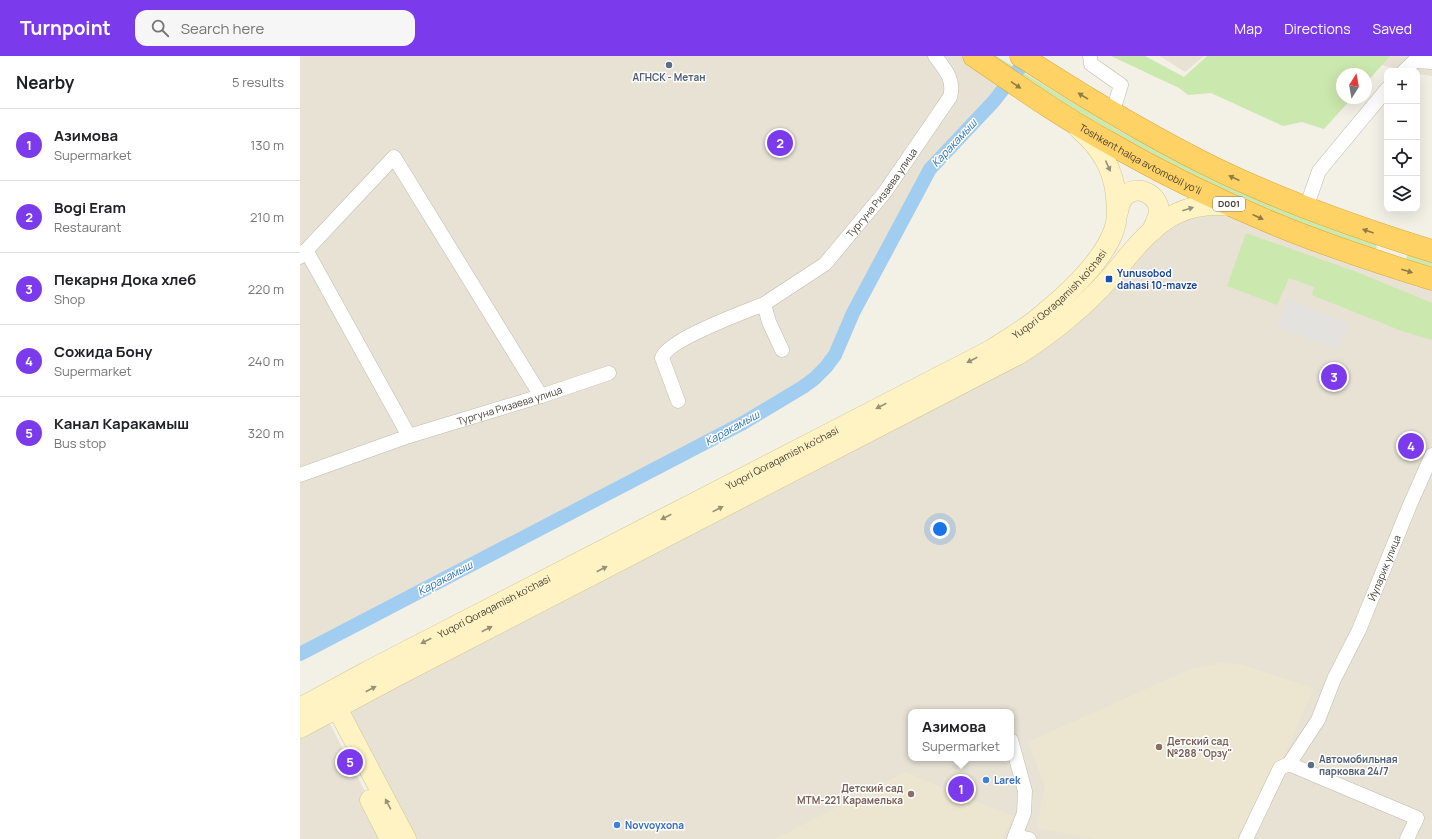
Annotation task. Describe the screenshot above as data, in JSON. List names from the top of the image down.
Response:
{
  "streets": {
    "highway": ["Toshkent halqa avtomobil yo'li", "D001"],
    "main road": ["Yuqori Qoraqamish ko'chasi"],
    "street": ["Тургуна Ризаева улица", "Йуларик улица"]
  },
  "crossings": [
    ["Toshkent halqa avtomobil yo'li", "Yuqori Qoraqamish ko'chasi"]
  ],
  "water": ["Каракамыш"],
  "places": {
    "other": [
      "АГНСК - Метан",
      "Детский сад №288 \"Орзу\"",
      "Автомобильная парковка 24/7",
      "Larek",
      "Детский сад МТМ-221 Карамелька",
      "Novvoyxona"
    ],
    "transit": ["Yunusobod dahasi 10-mavze"]
  },
  "north": "top",
  "page": {
    "header": "Turnpoint",
    "search": "Search here",
    "nav": ["Map", "Directions", "Saved"],
    "heading": ["Nearby", "5 results"],
    "map_buttons": ["+", "−"],
    "list": [
      {
        "mark": "1",
        "name": "Азимова",
        "note": "Supermarket",
        "value": "130 m"
      },
      {
        "mark": "2",
        "name": "Bogi Eram",
        "note": "Restaurant",
        "value": "210 m"
      },
      {
        "mark": "3",
        "name": "Пекарня Дока хлеб",
        "note": "Shop",
        "value": "220 m"
      },
      {
        "mark": "4",
        "name": "Сожида Бону",
        "note": "Supermarket",
        "value": "240 m"
      },
      {
        "mark": "5",
        "name": "Канал Каракамыш",
        "note": "Bus stop",
        "value": "320 m"
      }
    ],
    "pins": [
      "2",
      "3",
      "4",
      "5",
      "1"
    ],
    "popup": ["Азимова", "Supermarket"]
  }
}
